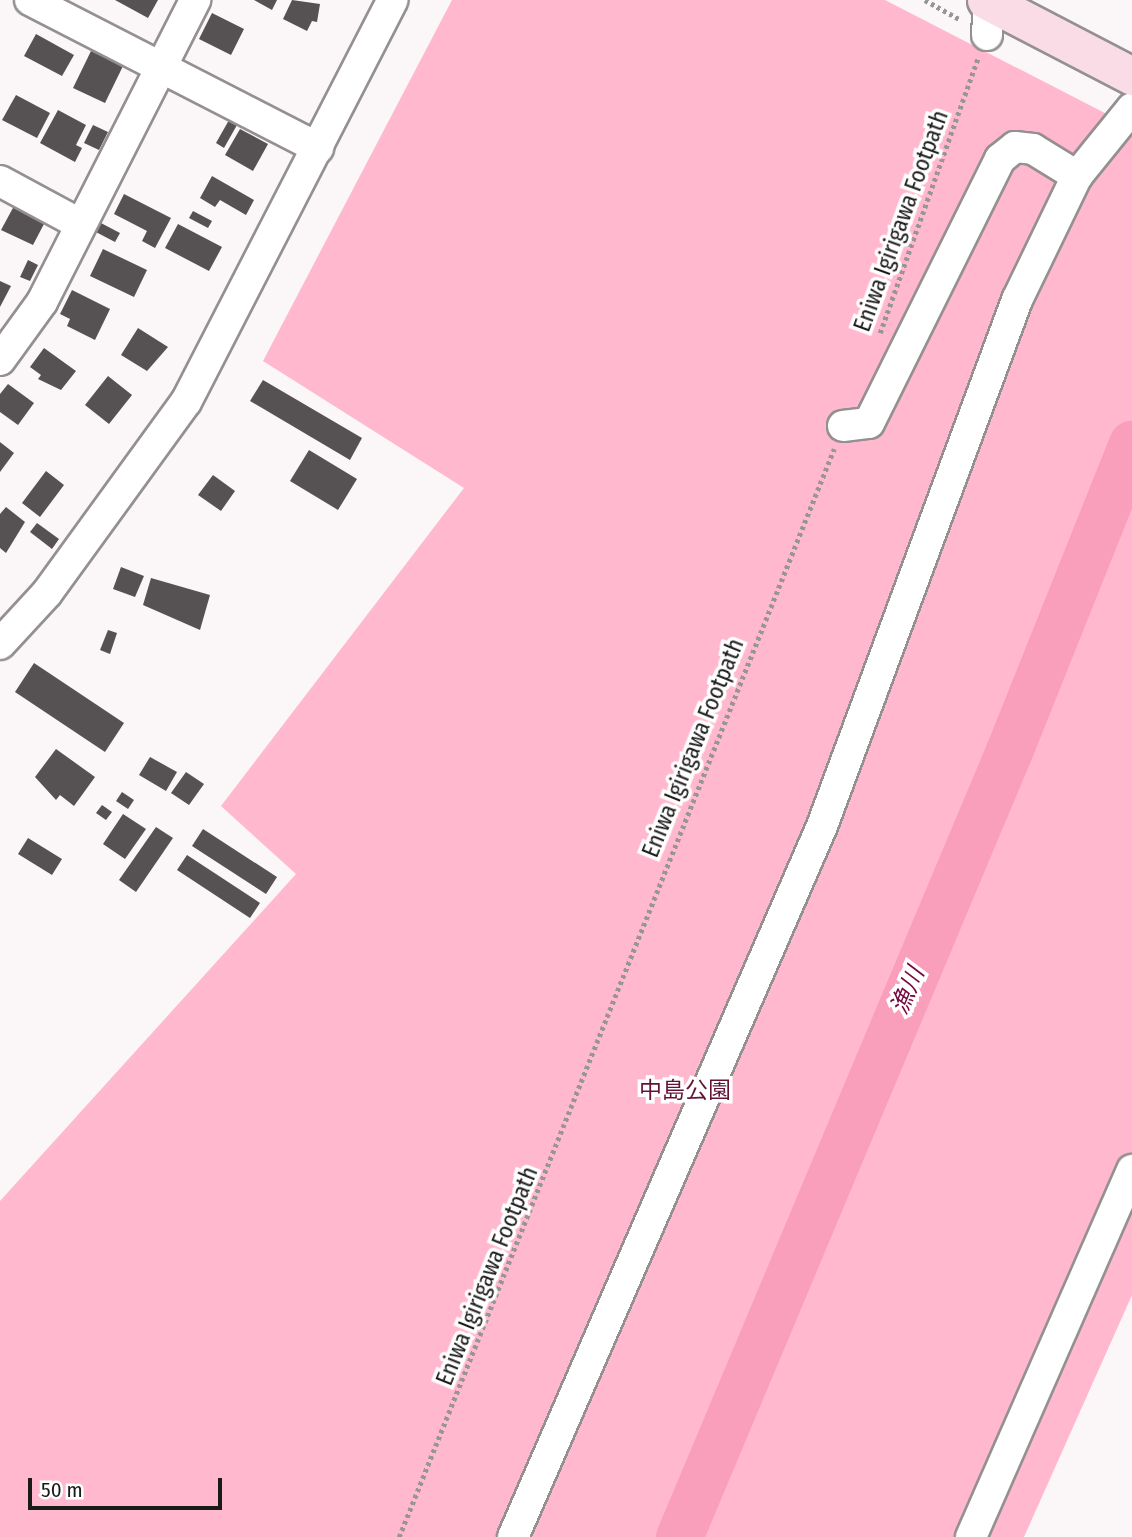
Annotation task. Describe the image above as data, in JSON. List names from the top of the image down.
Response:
{
  "streets": {
    "path": ["Eniwa Igirigawa Footpath"]
  },
  "water": ["漁川"],
  "parks": ["中島公園"],
  "scale_bar": "50 m"
}
